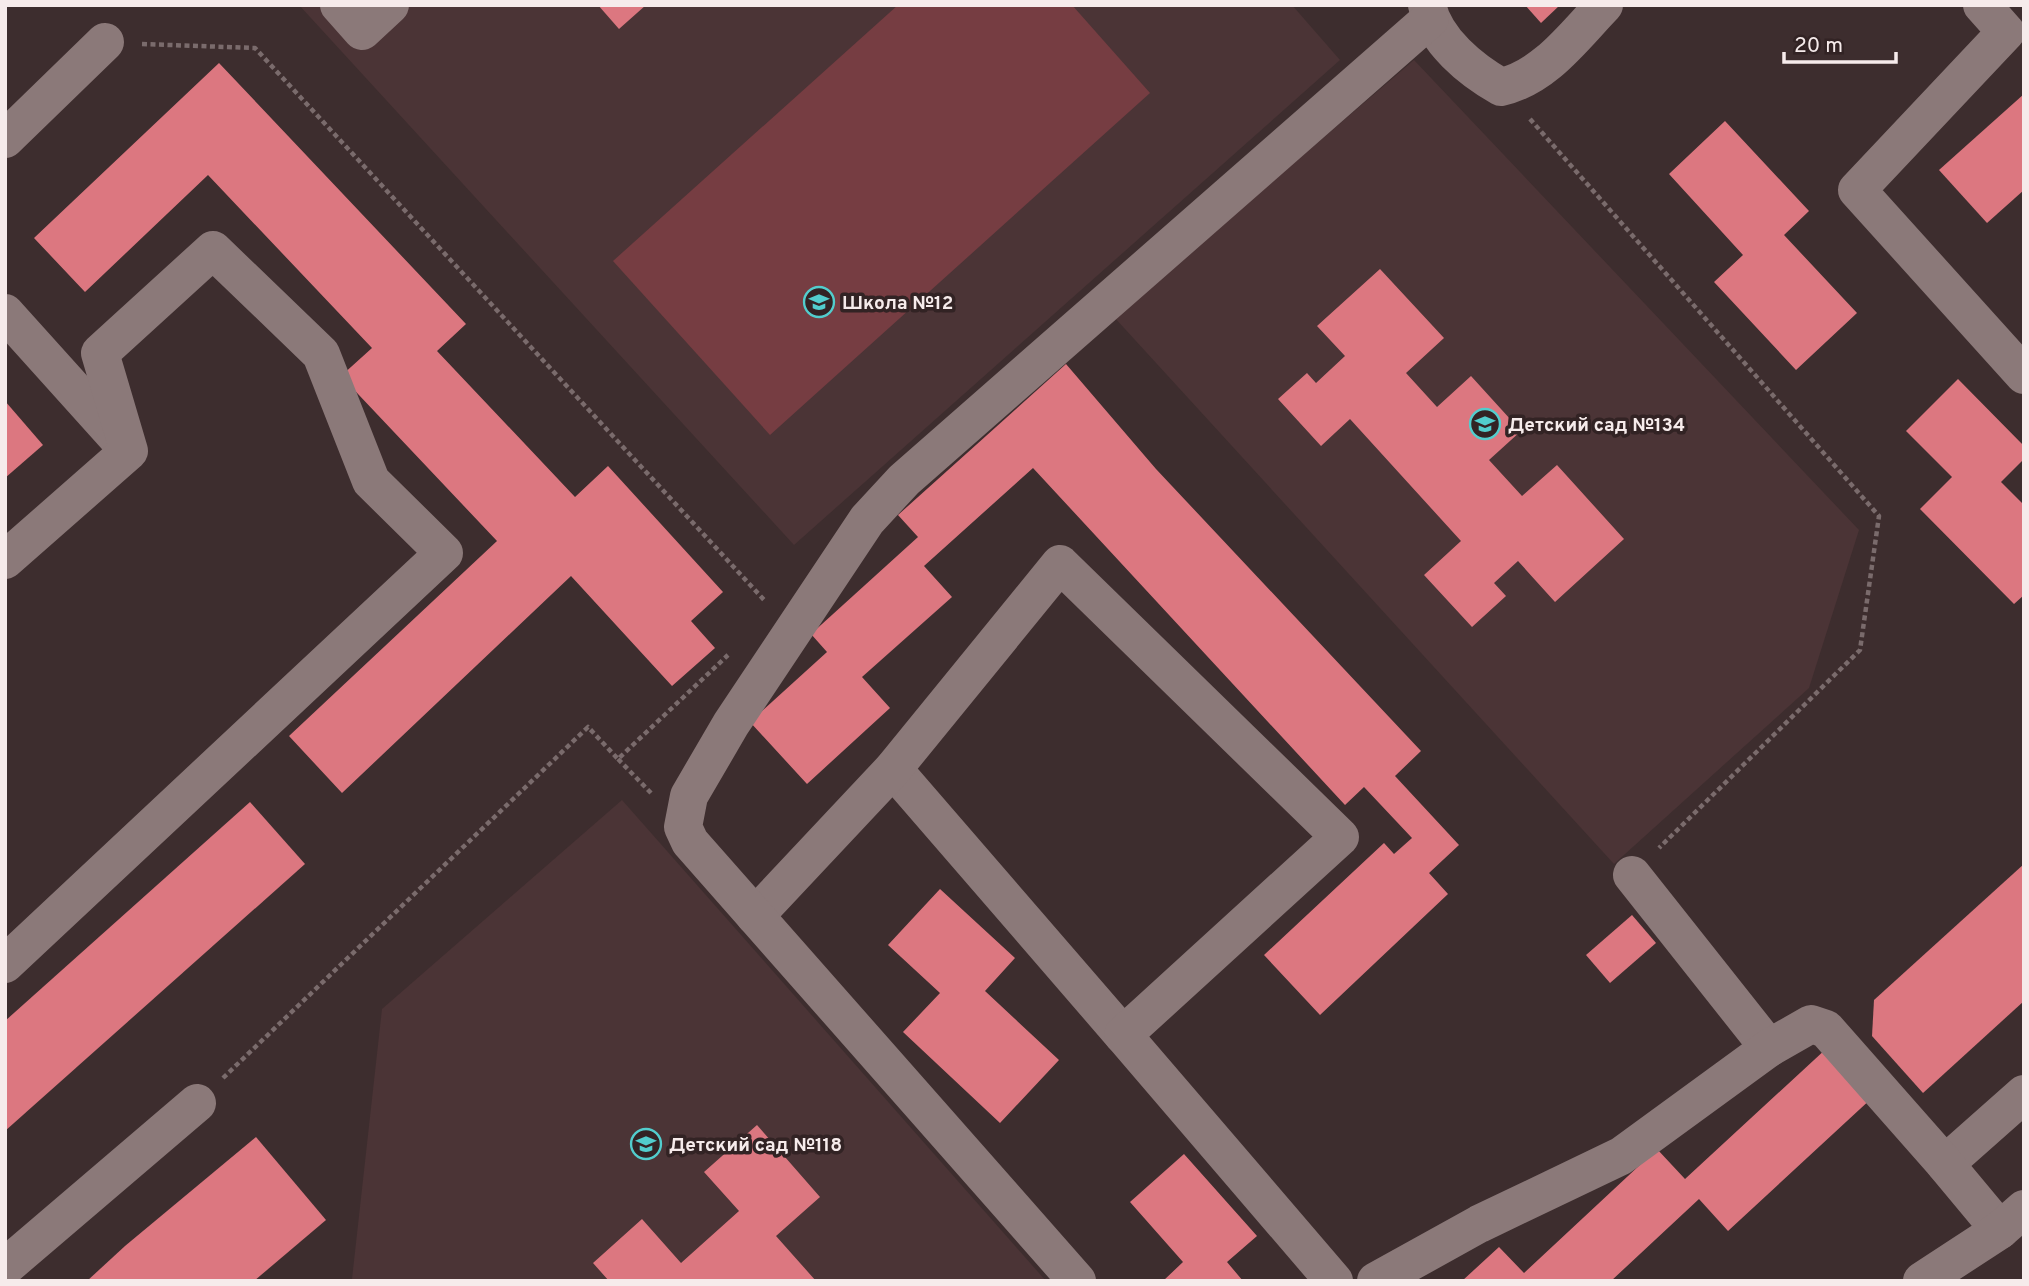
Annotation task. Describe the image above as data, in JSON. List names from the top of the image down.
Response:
{
  "places": {
    "school or university": ["Школа №12", "Детский сад №134", "Детский сад №118"]
  },
  "scale_bar": "20 m"
}
